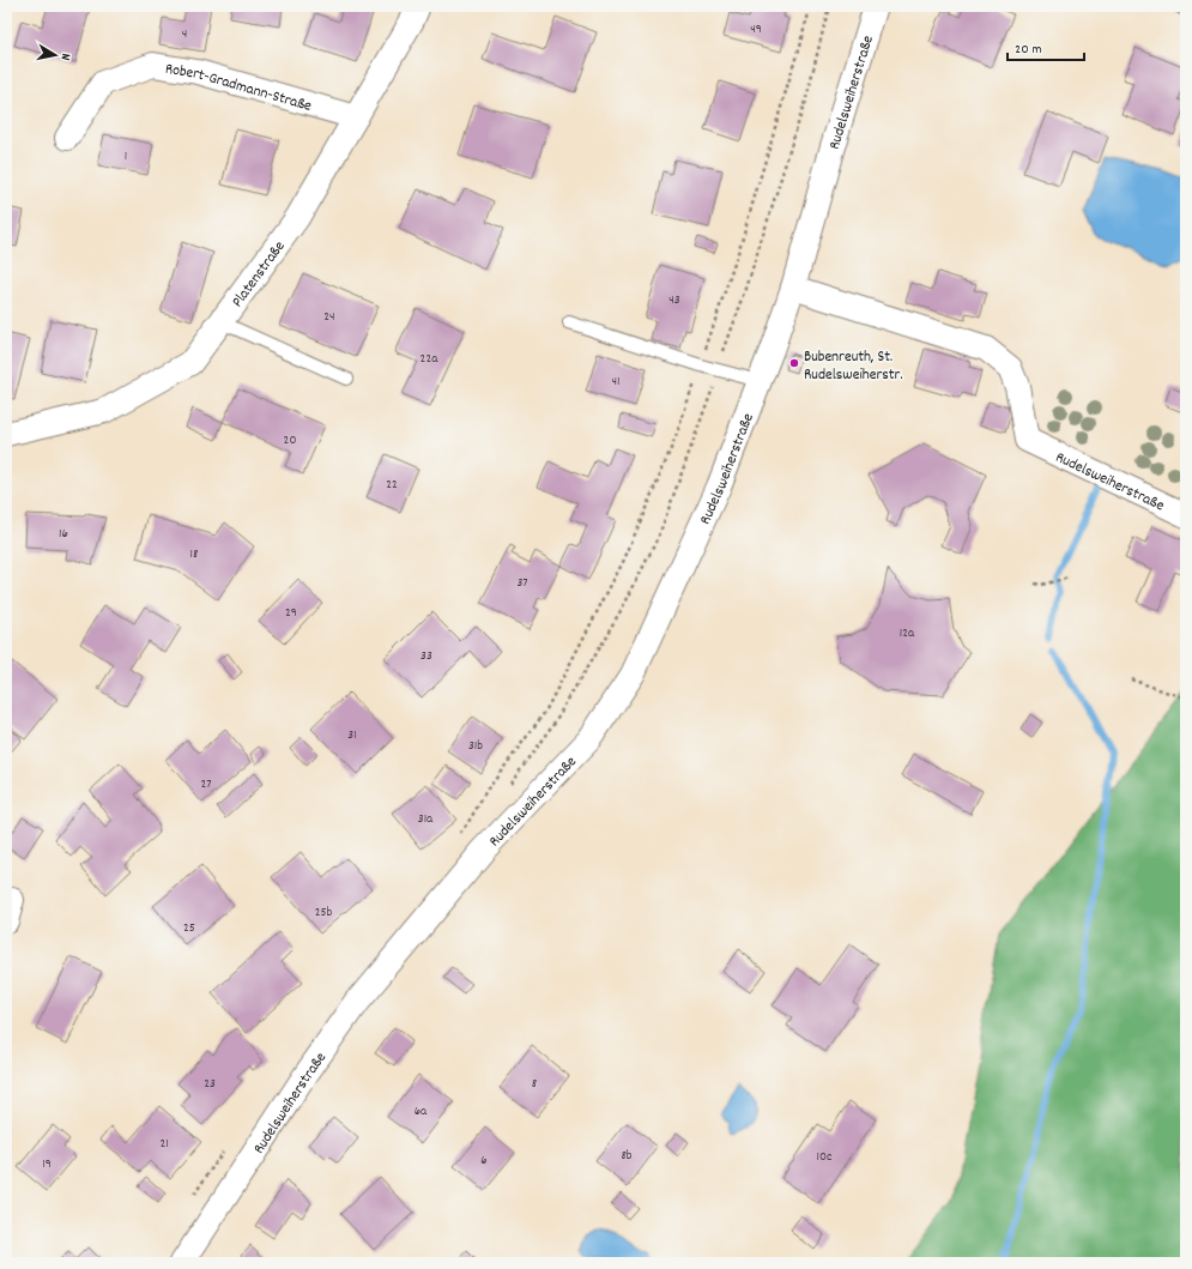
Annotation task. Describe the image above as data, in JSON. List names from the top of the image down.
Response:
{
  "streets": {
    "street": ["Robert-Gradmann-Straße", "Rudelsweiherstraße", "Platenstraße"]
  },
  "crossings": [
    ["Robert-Gradmann-Straße", "Platenstraße"]
  ],
  "places": ["Bubenreuth, St. Rudelsweiherstr."],
  "house_numbers": [
    "49",
    "4",
    "1",
    "43",
    "24",
    "22a",
    "41",
    "20",
    "22",
    "16",
    "18",
    "37",
    "29",
    "12a",
    "33",
    "31",
    "31b",
    "27",
    "31a",
    "25b",
    "25",
    "23",
    "8",
    "6a",
    "21",
    "8b",
    "10c",
    "6",
    "19"
  ],
  "scale_bar": "20 m",
  "north": "right"
}
